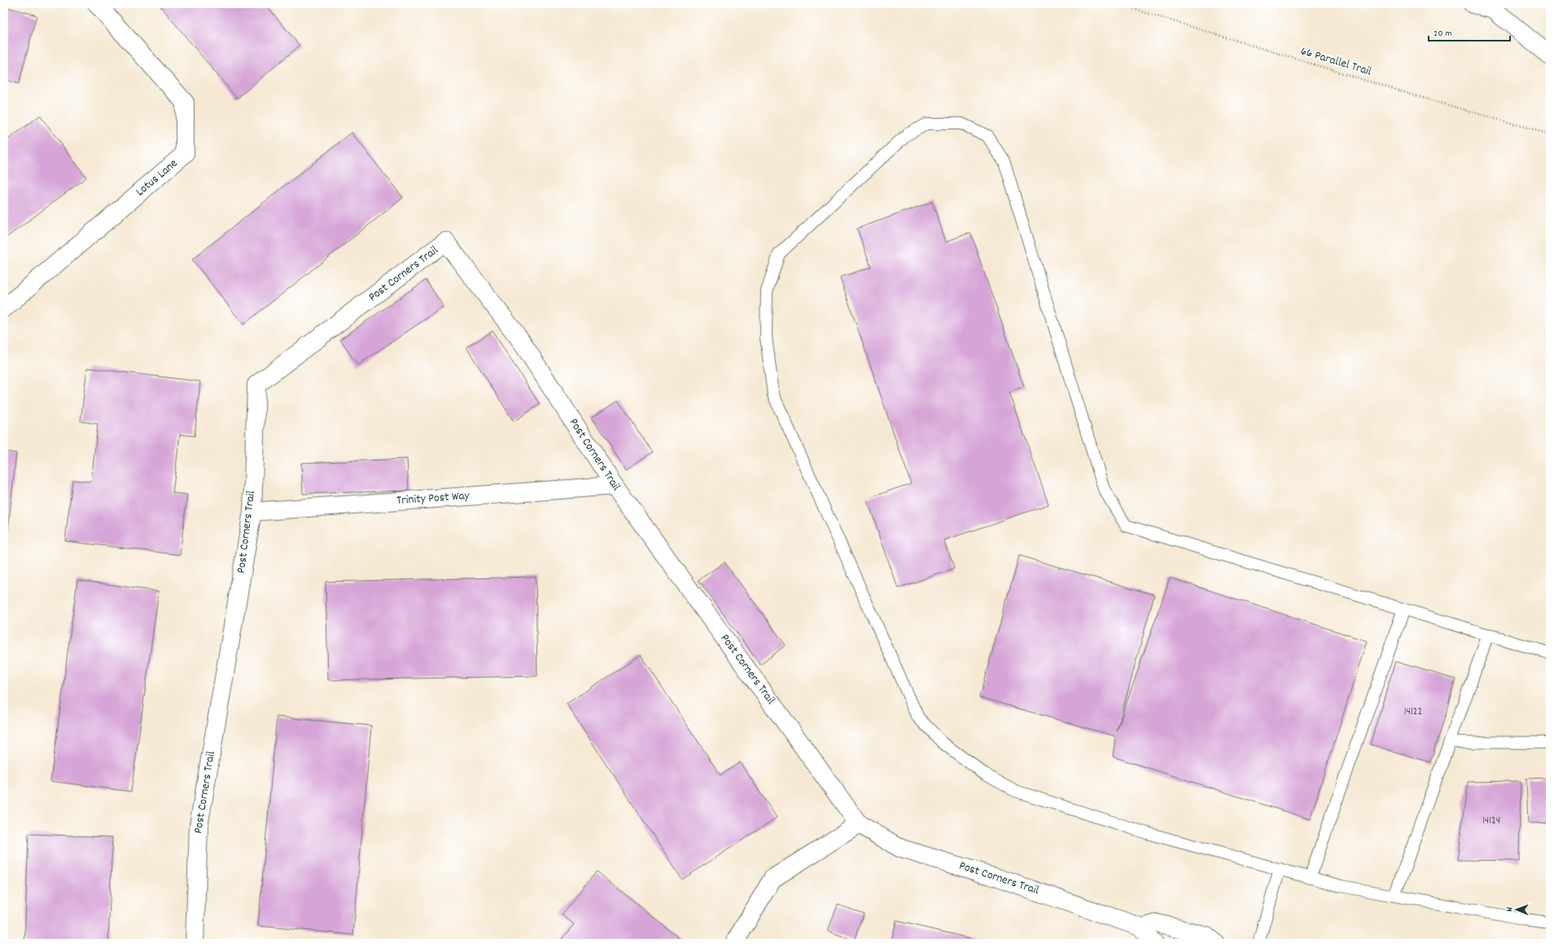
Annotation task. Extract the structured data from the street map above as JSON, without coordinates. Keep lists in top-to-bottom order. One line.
{"streets":{"main road":["Lotus Lane","Post Corners Trail","Trinity Post Way"],"path":["66 Parallel Trail"]},"crossings":[["Post Corners Trail","Trinity Post Way"]],"house_numbers":["14122","14124"],"scale_bar":"20 m","north":"left"}
